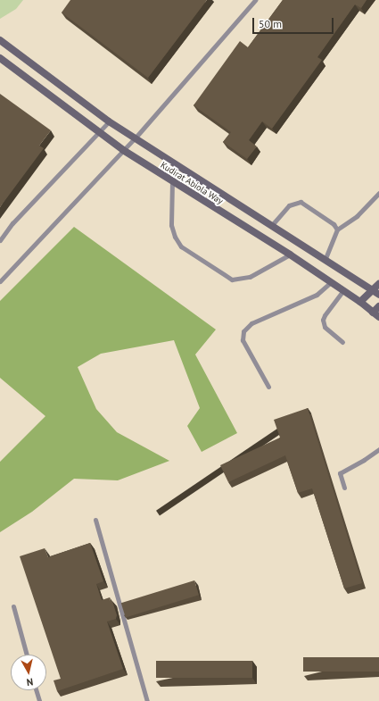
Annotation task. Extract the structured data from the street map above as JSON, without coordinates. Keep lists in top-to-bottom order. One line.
{"streets":{"main road":["Kudirat Abiola Way"]},"scale_bar":"50 m","north":"bottom"}
